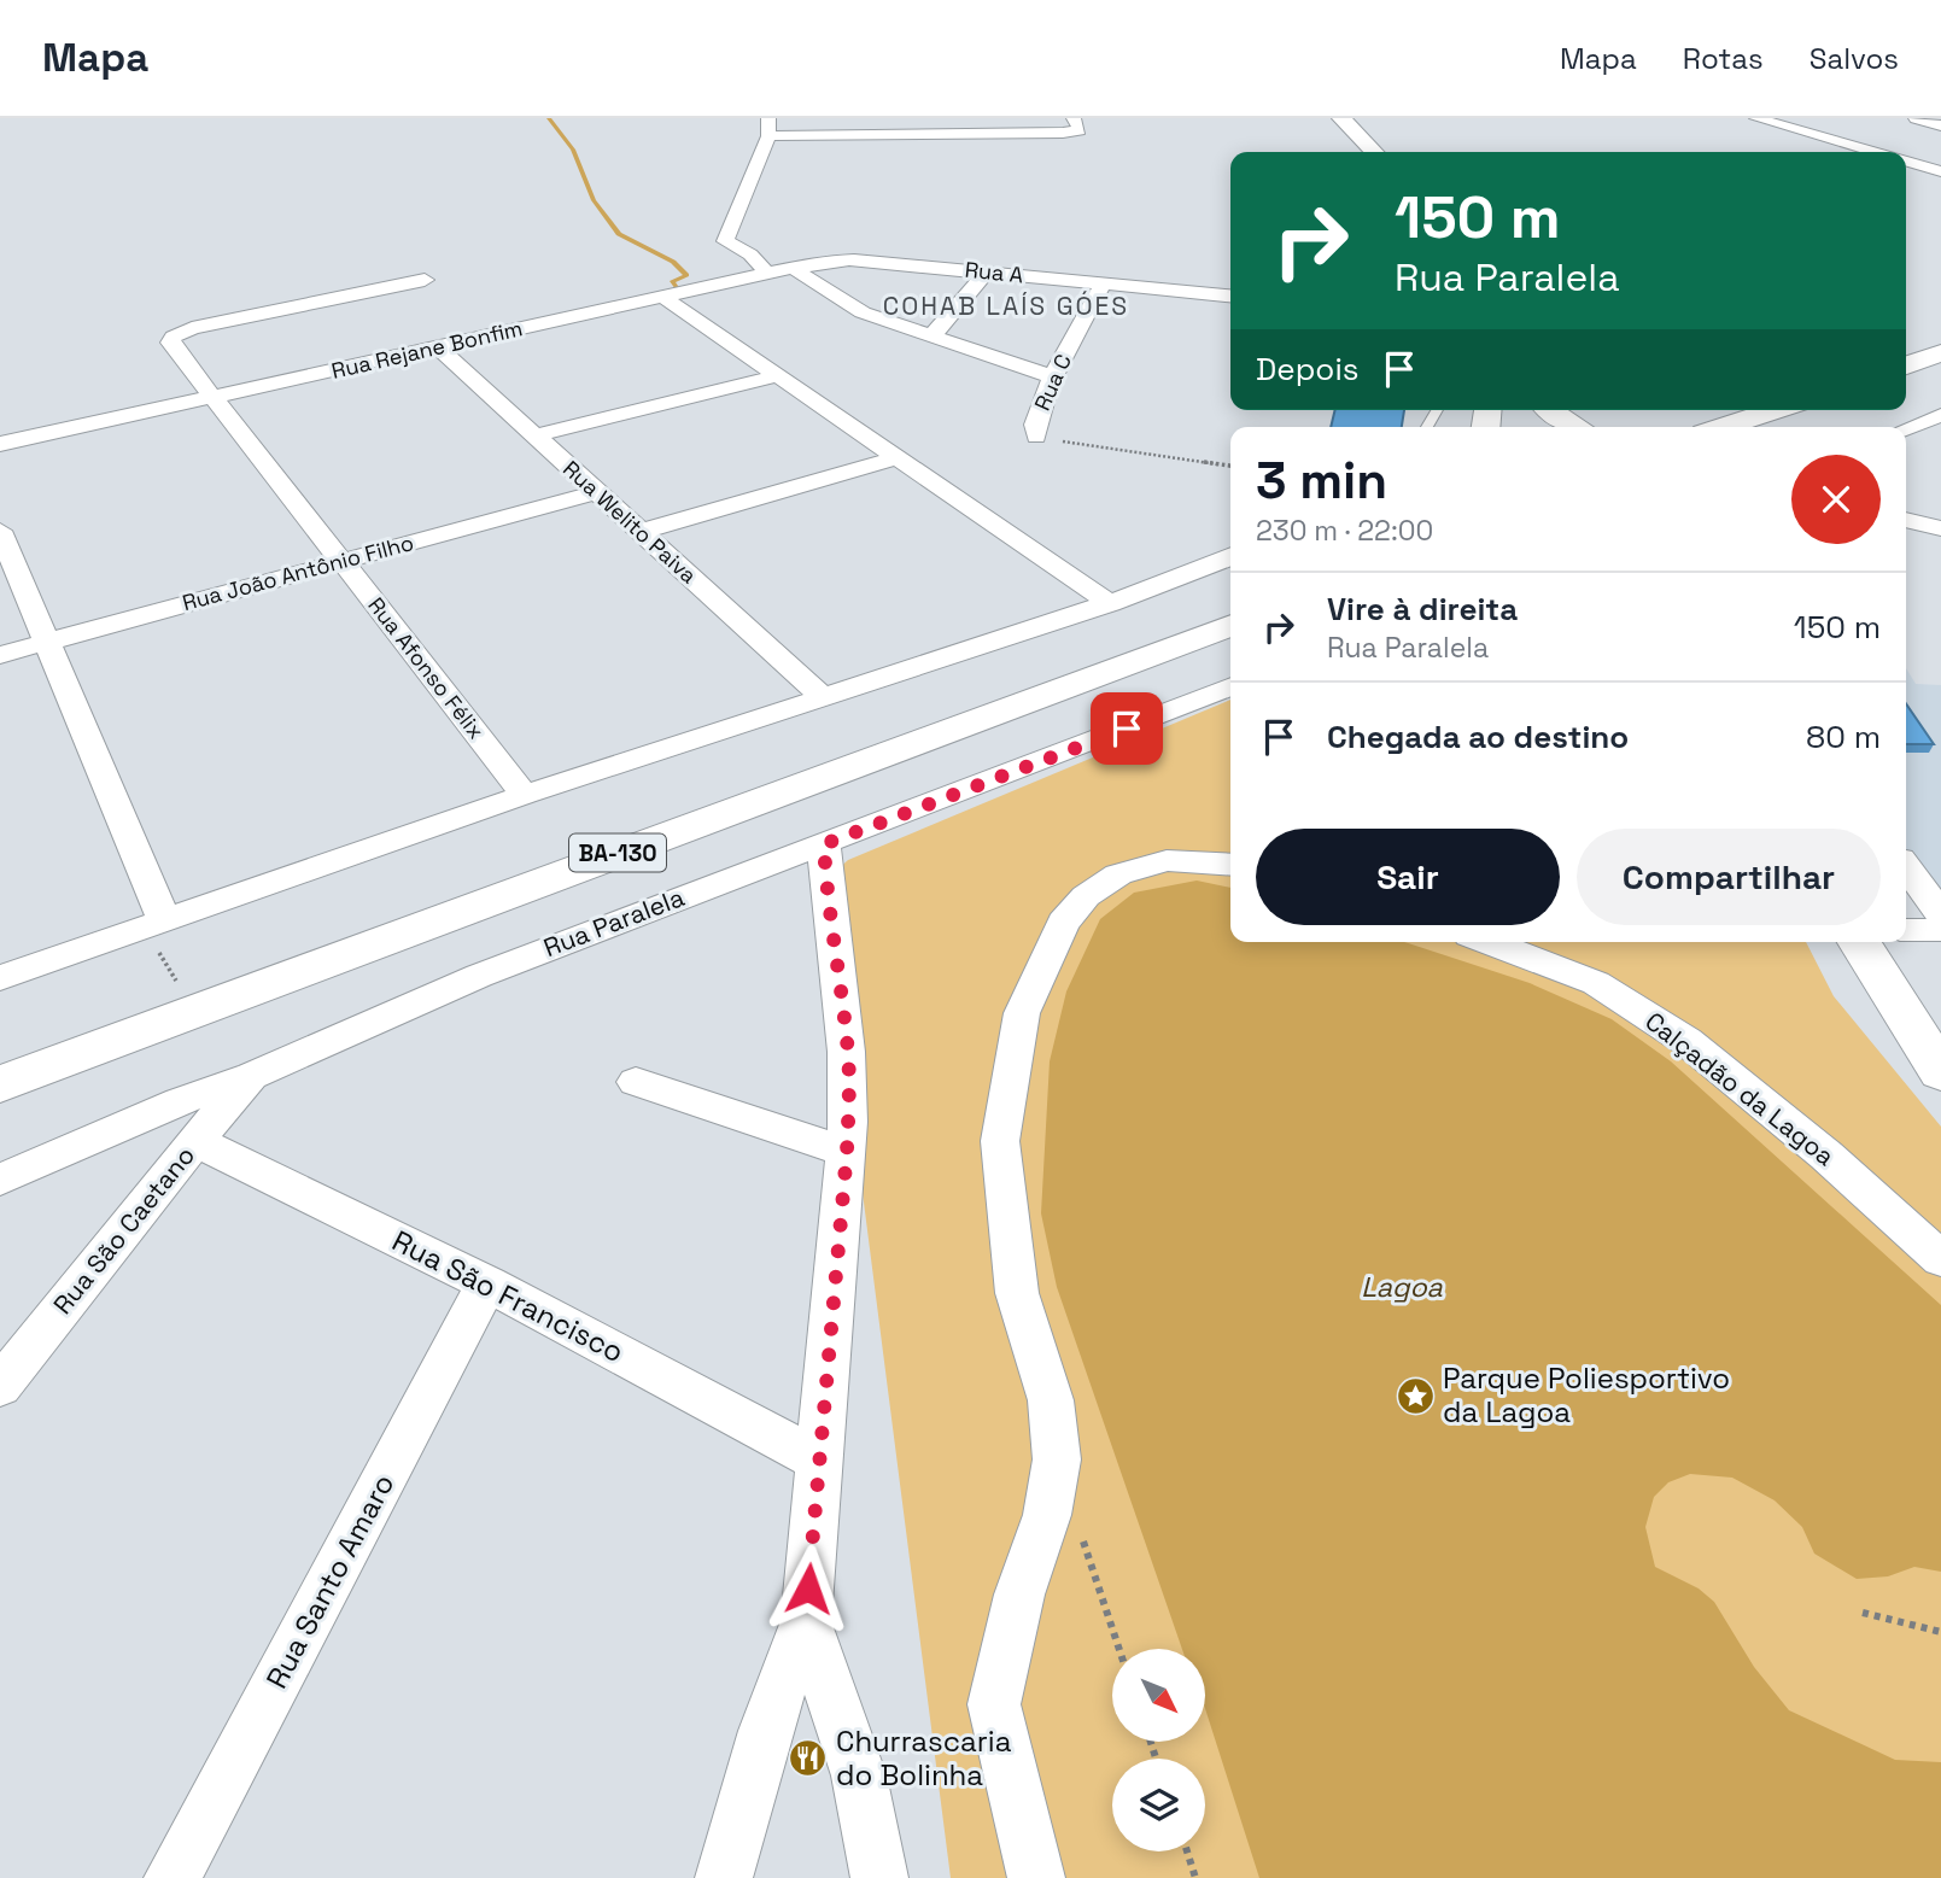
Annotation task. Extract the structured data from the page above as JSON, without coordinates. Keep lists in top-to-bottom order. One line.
{"streets":{"main road":["BA-130"],"street":["Rua A","Rua Rejane Bonfim","Rua C","Rua Welito Paiva","Rua João Antônio Filho","Rua Afonso Félix","Rua Paralela","Calçadão da Lagoa","Rua São Caetano","Rua São Francisco","Rua Santo Amaro"]},"crossings":[["Rua A","Rua Rejane Bonfim"],["Rua A","Rua C"],["Rua Rejane Bonfim","Rua Welito Paiva"],["Rua Rejane Bonfim","Rua Afonso Félix"],["Rua Welito Paiva","Rua João Antônio Filho"],["Rua João Antônio Filho","Rua Afonso Félix"],["Rua Paralela","Rua São Caetano"],["Rua São Caetano","Rua São Francisco"],["Rua São Francisco","Rua Santo Amaro"]],"districts":["COHAB LAÍS GÓES"],"water":["Lagoa"],"places":{"place":["Parque Poliesportivo da Lagoa"],"restaurant":["Churrascaria do Bolinha"]},"north":"bottom right","page":{"header":"Mapa","nav":["Mapa","Rotas","Salvos"],"turn":["150 m","Rua Paralela"],"then":"Depois","heading":["3 min","230 m · 22:00"],"list":[{"name":"Vire à direita","note":"Rua Paralela","value":"150 m"},{"name":"Chegada ao destino","value":"80 m"}],"buttons":["Sair","Compartilhar"]}}
